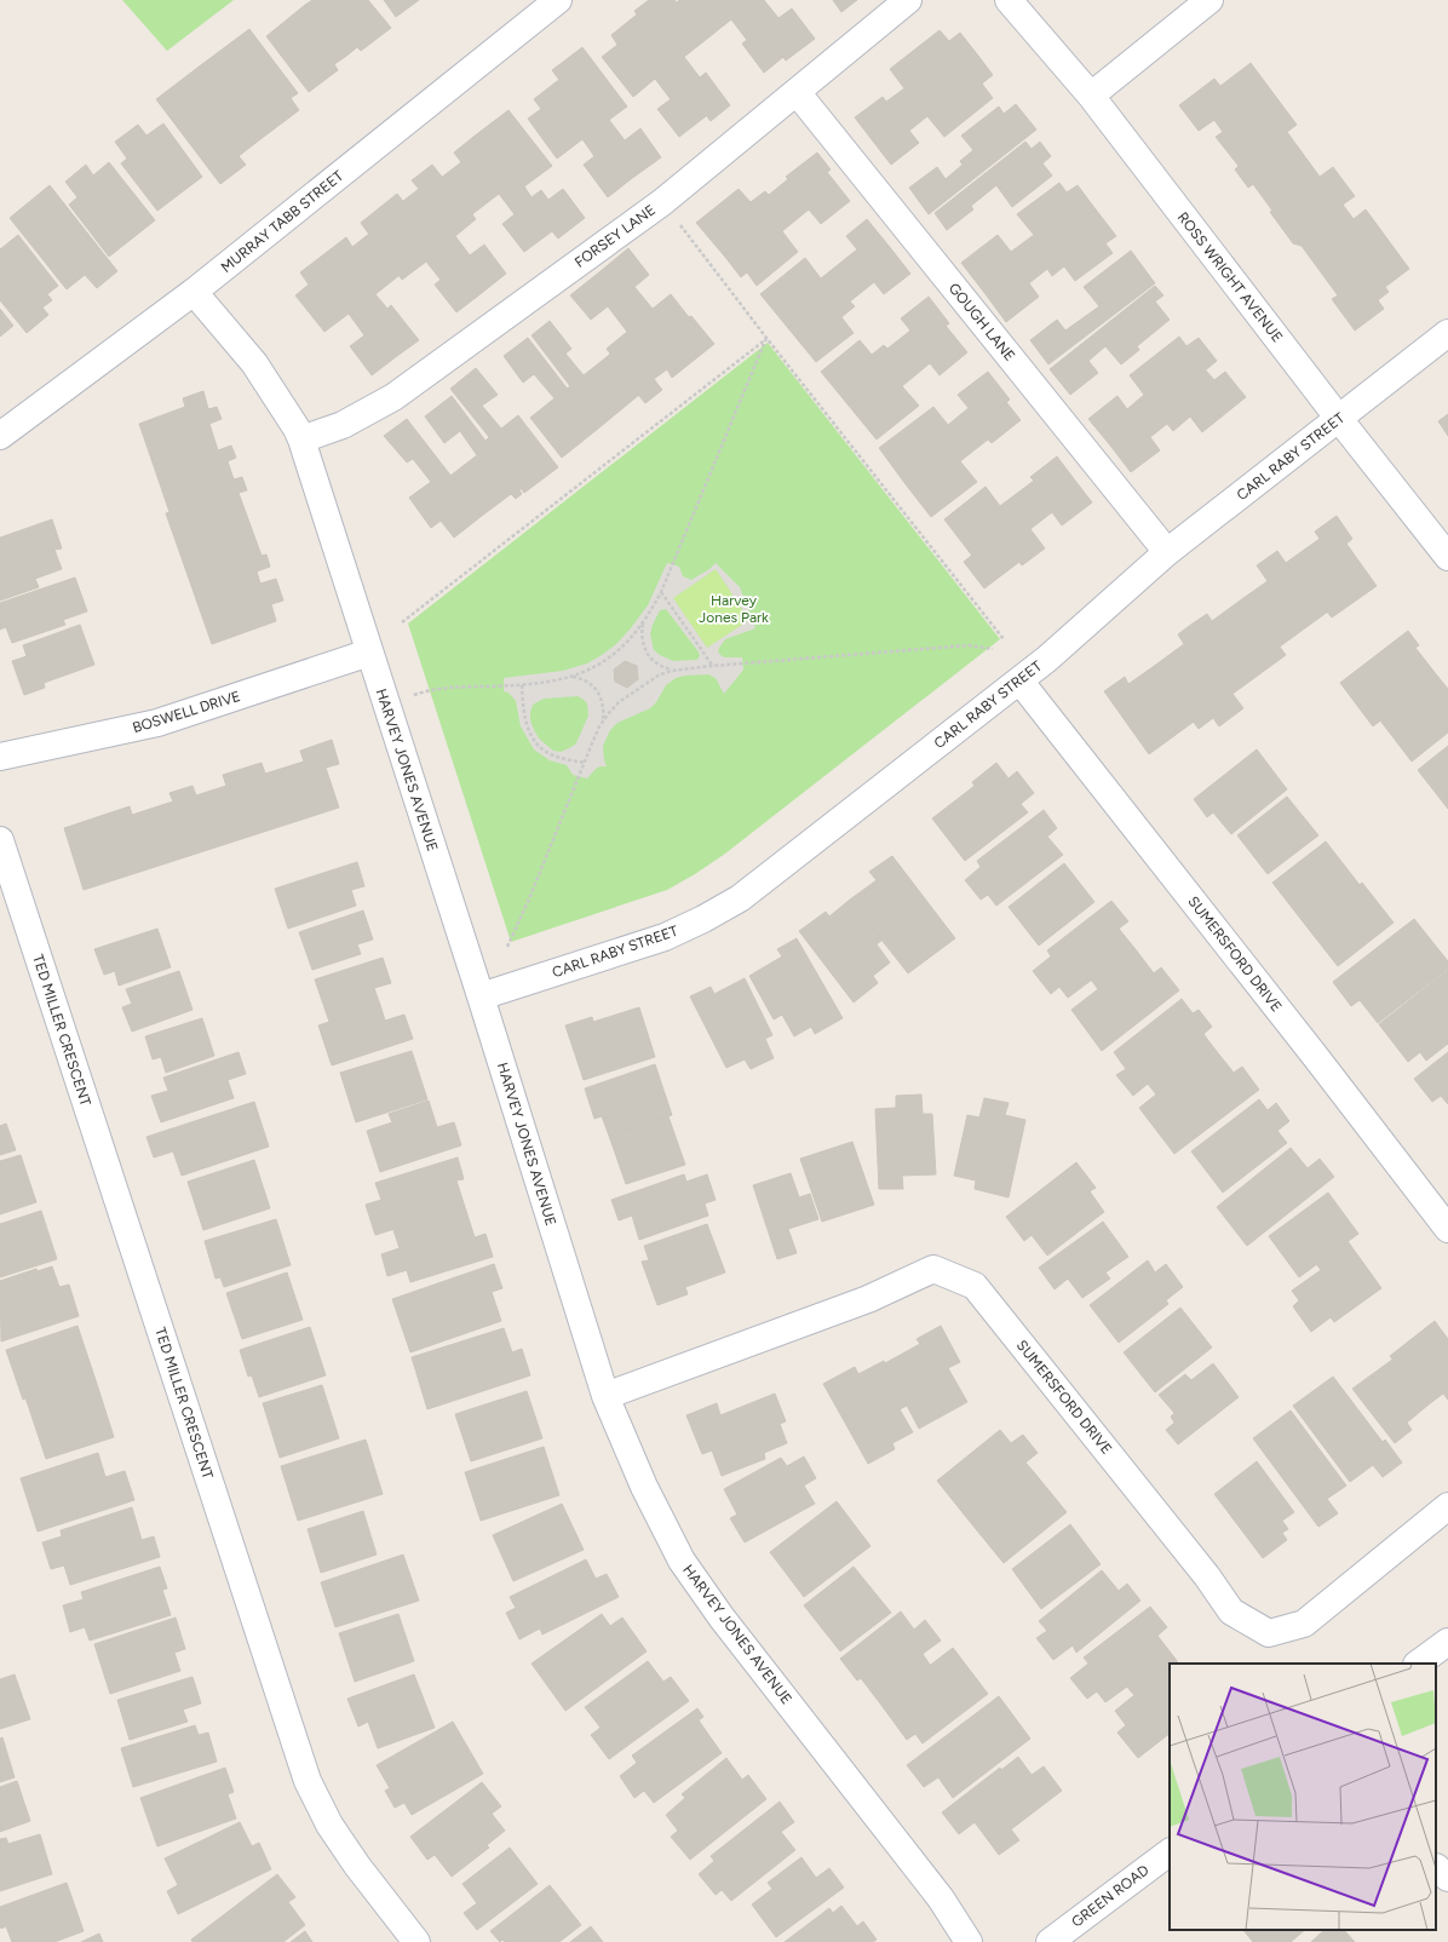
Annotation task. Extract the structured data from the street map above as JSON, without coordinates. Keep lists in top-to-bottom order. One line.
{"streets":{"street":["MURRAY TABB STREET","FORSEY LANE","ROSS WRIGHT AVENUE","GOUGH LANE","CARL RABY STREET","BOSWELL DRIVE","HARVEY JONES AVENUE","SUMERSFORD DRIVE","TED MILLER CRESCENT","GREEN ROAD"]},"crossings":[["MURRAY TABB STREET","HARVEY JONES AVENUE"],["FORSEY LANE","GOUGH LANE"],["FORSEY LANE","HARVEY JONES AVENUE"],["ROSS WRIGHT AVENUE","CARL RABY STREET"],["GOUGH LANE","CARL RABY STREET"],["CARL RABY STREET","HARVEY JONES AVENUE"],["CARL RABY STREET","SUMERSFORD DRIVE"],["BOSWELL DRIVE","HARVEY JONES AVENUE"],["HARVEY JONES AVENUE","SUMERSFORD DRIVE"]],"parks":["Harvey Jones Park"]}
